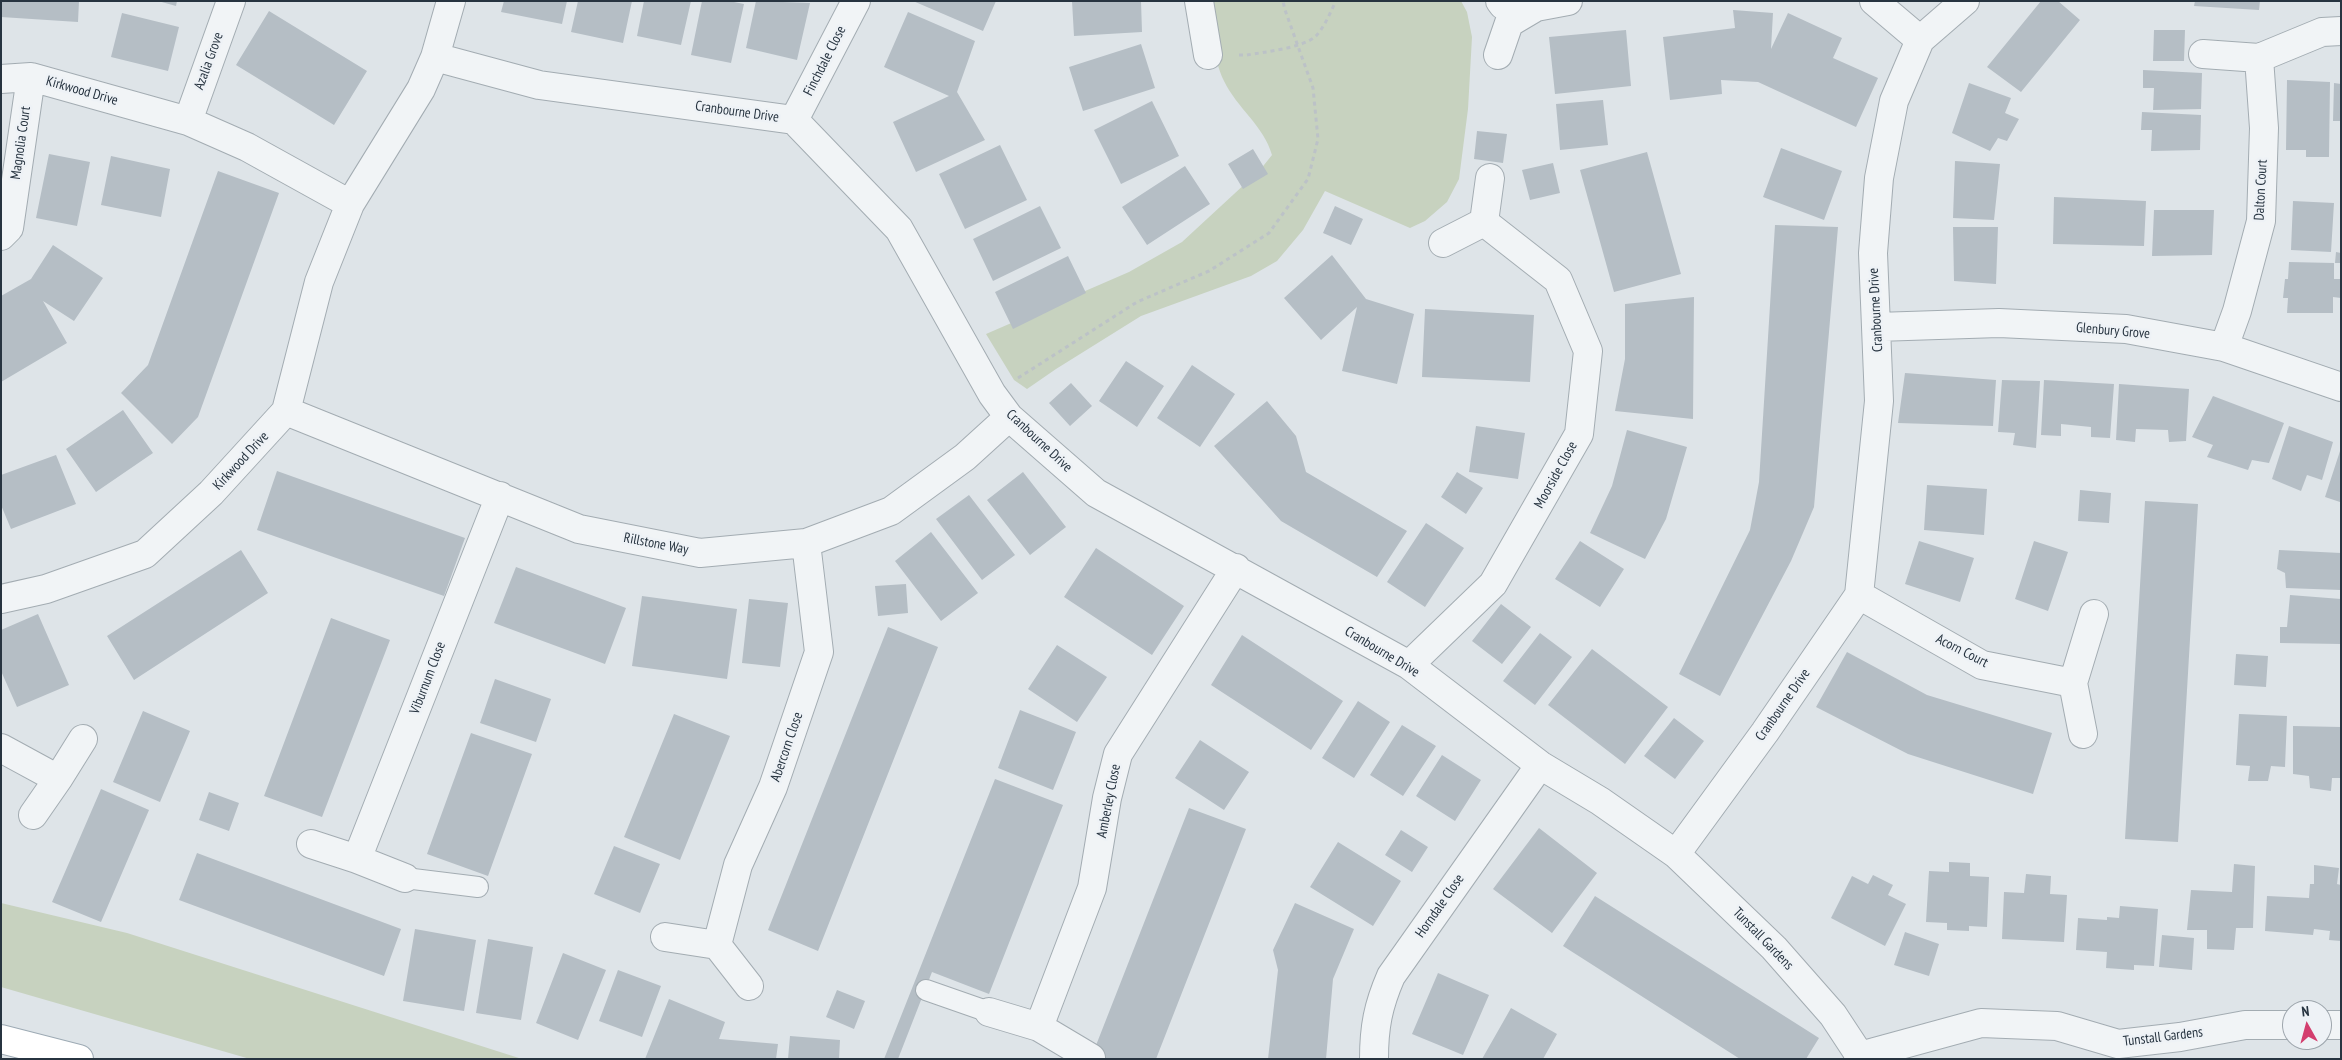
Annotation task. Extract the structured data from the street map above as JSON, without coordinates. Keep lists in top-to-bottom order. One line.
{"streets":{"street":["Azalia Grove","Finchdale Close","Kirkwood Drive","Cranbourne Drive","Magnolia Court","Dalton Court","Glenbury Grove","Moorside Close","Rillstone Way","Acorn Court","Viburnum Close","Abercorn Close","Amberley Close","Horndale Close","Tunstall Gardens"]},"crossings":[["Azalia Grove","Kirkwood Drive"],["Finchdale Close","Cranbourne Drive"],["Kirkwood Drive","Cranbourne Drive"],["Kirkwood Drive","Magnolia Court"],["Kirkwood Drive","Rillstone Way"],["Cranbourne Drive","Glenbury Grove"],["Cranbourne Drive","Moorside Close"],["Cranbourne Drive","Rillstone Way"],["Cranbourne Drive","Acorn Court"],["Cranbourne Drive","Amberley Close"],["Cranbourne Drive","Horndale Close"],["Cranbourne Drive","Tunstall Gardens"],["Dalton Court","Glenbury Grove"],["Rillstone Way","Viburnum Close"],["Rillstone Way","Abercorn Close"]],"north":"top"}
